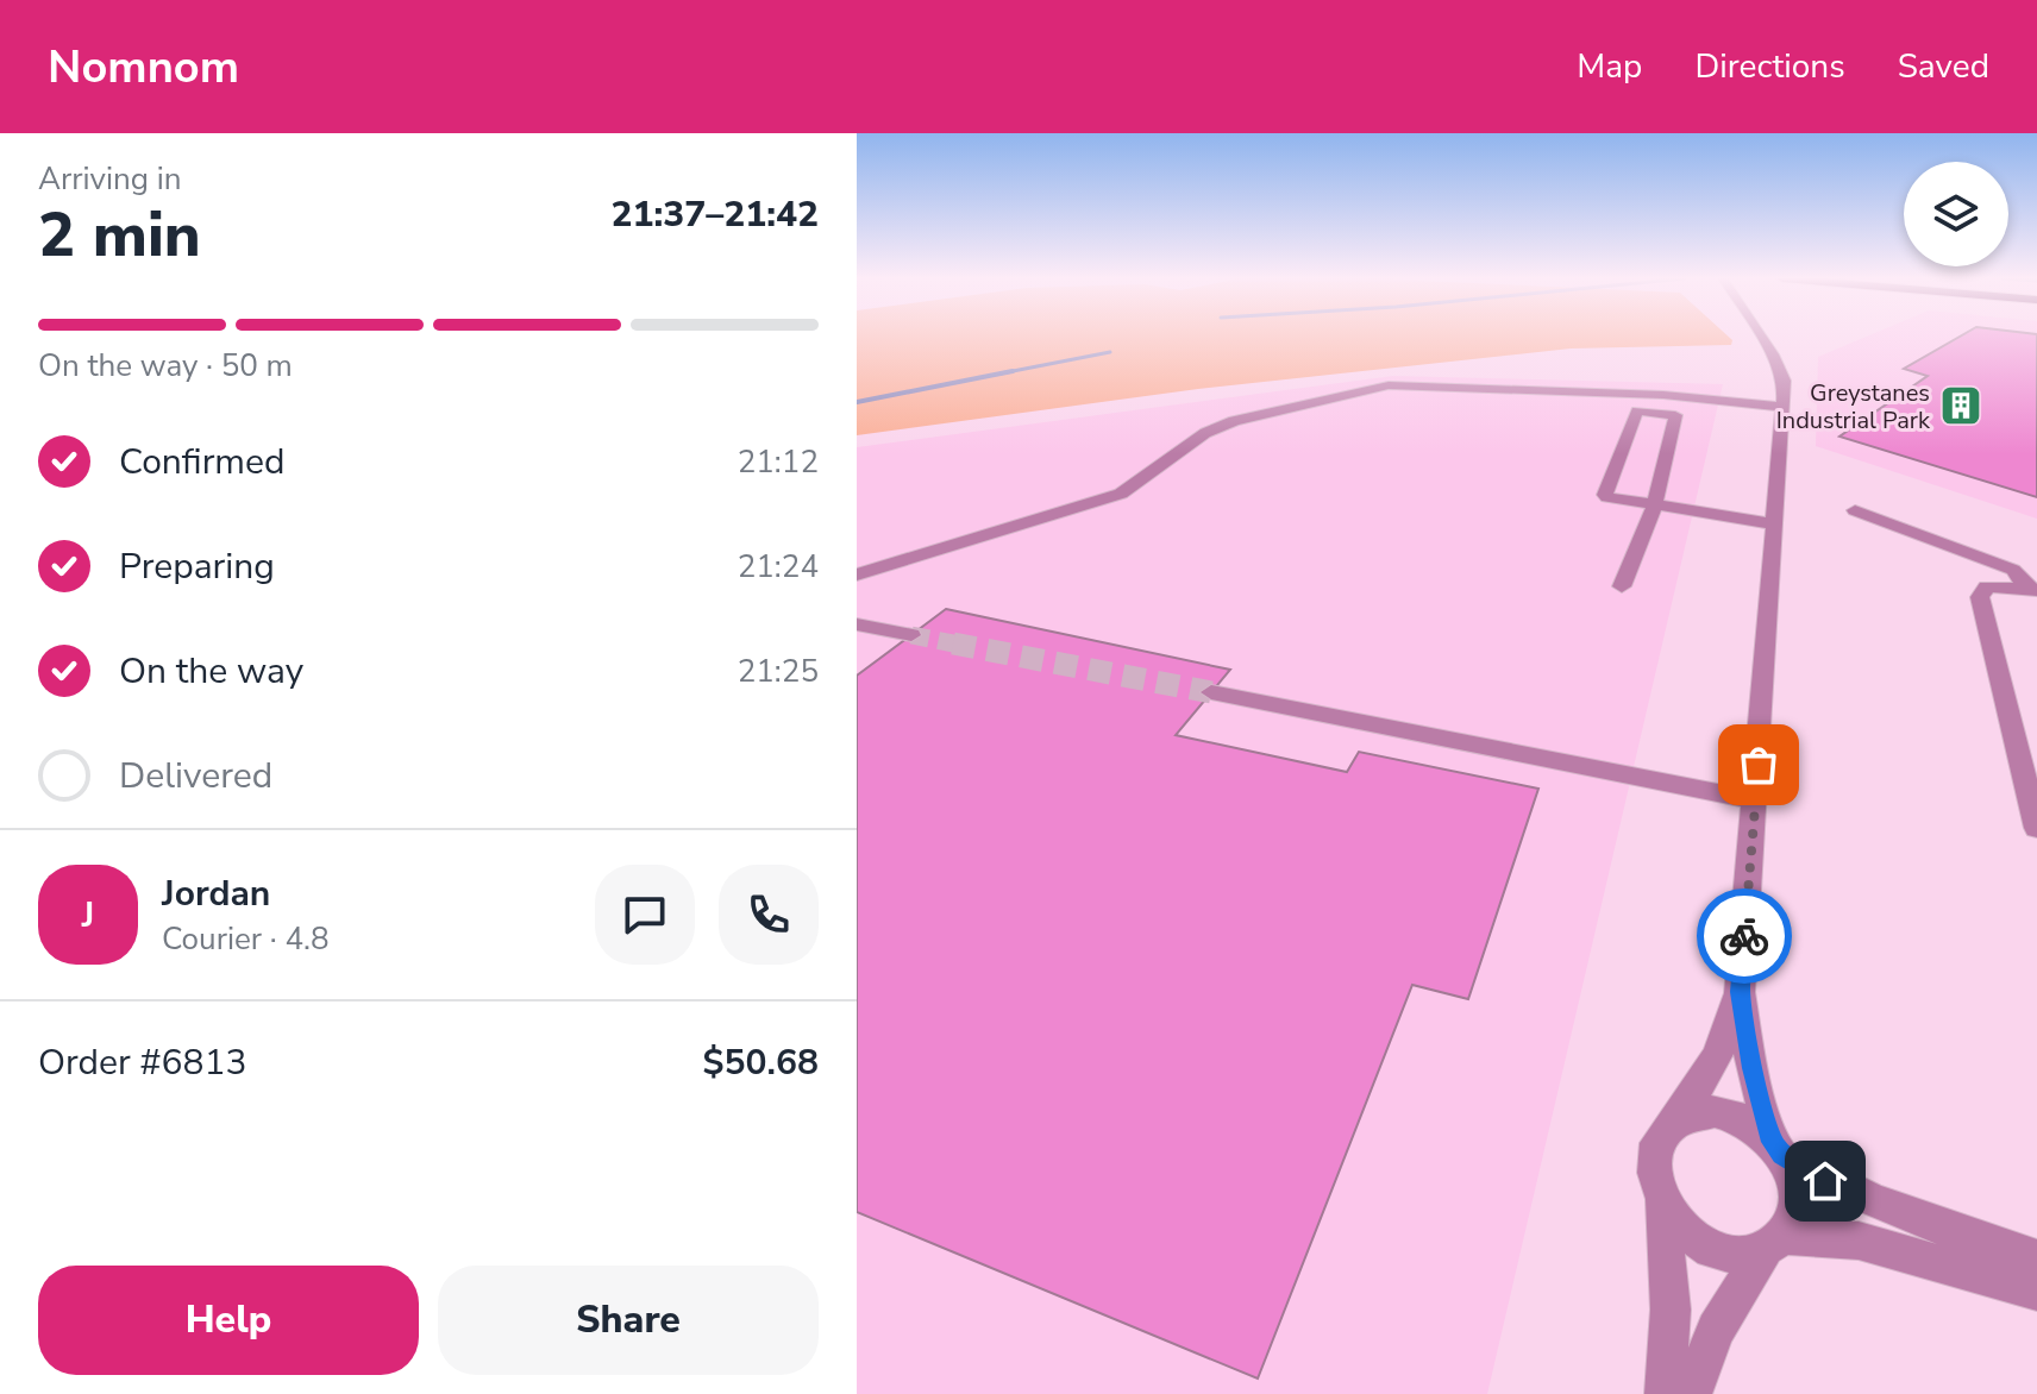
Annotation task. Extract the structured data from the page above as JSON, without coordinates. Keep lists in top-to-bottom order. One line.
{"places":{"building":["Greystanes Industrial Park"]},"page":{"header":"Nomnom","nav":["Map","Directions","Saved"],"heading":["2 min","Arriving in","21:37–21:42"],"panel":["Jordan","Courier · 4.8","Order #6813","$50.68"],"bar":"On the way · 50 m","list":[["Confirmed","21:12"],["Preparing","21:24"],["On the way","21:25"],"Delivered"],"round":"J","buttons":["Help","Share"]}}
